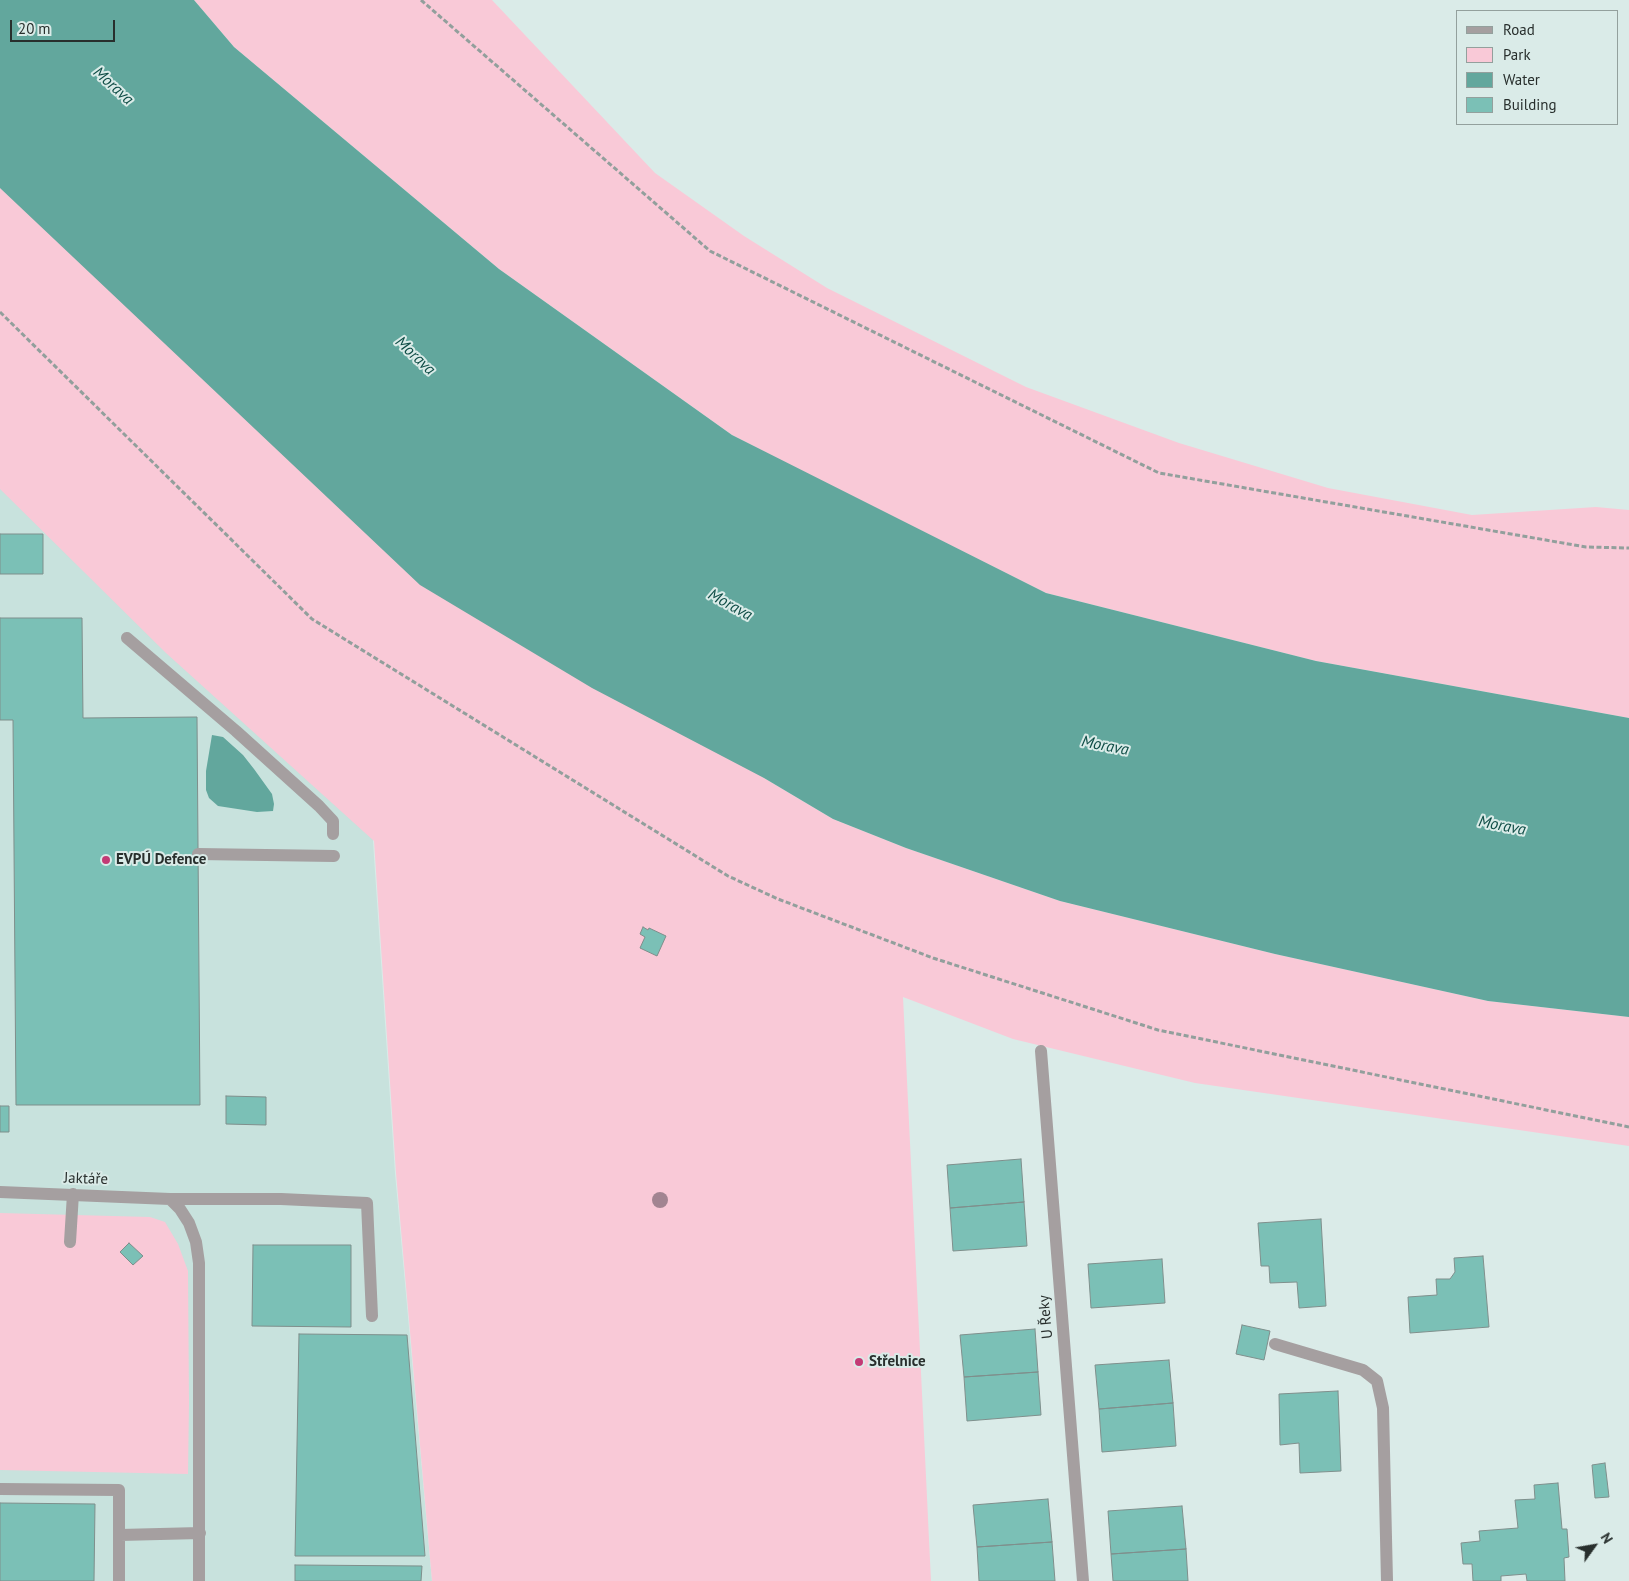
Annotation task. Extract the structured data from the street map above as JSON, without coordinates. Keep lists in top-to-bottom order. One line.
{"streets":{"street":["Jaktáře","U Řeky"]},"water":["Morava"],"places":["EVPÚ Defence","Střelnice"],"legend":["Road","Park","Water","Building"],"scale_bar":"20 m","north":"top right"}
